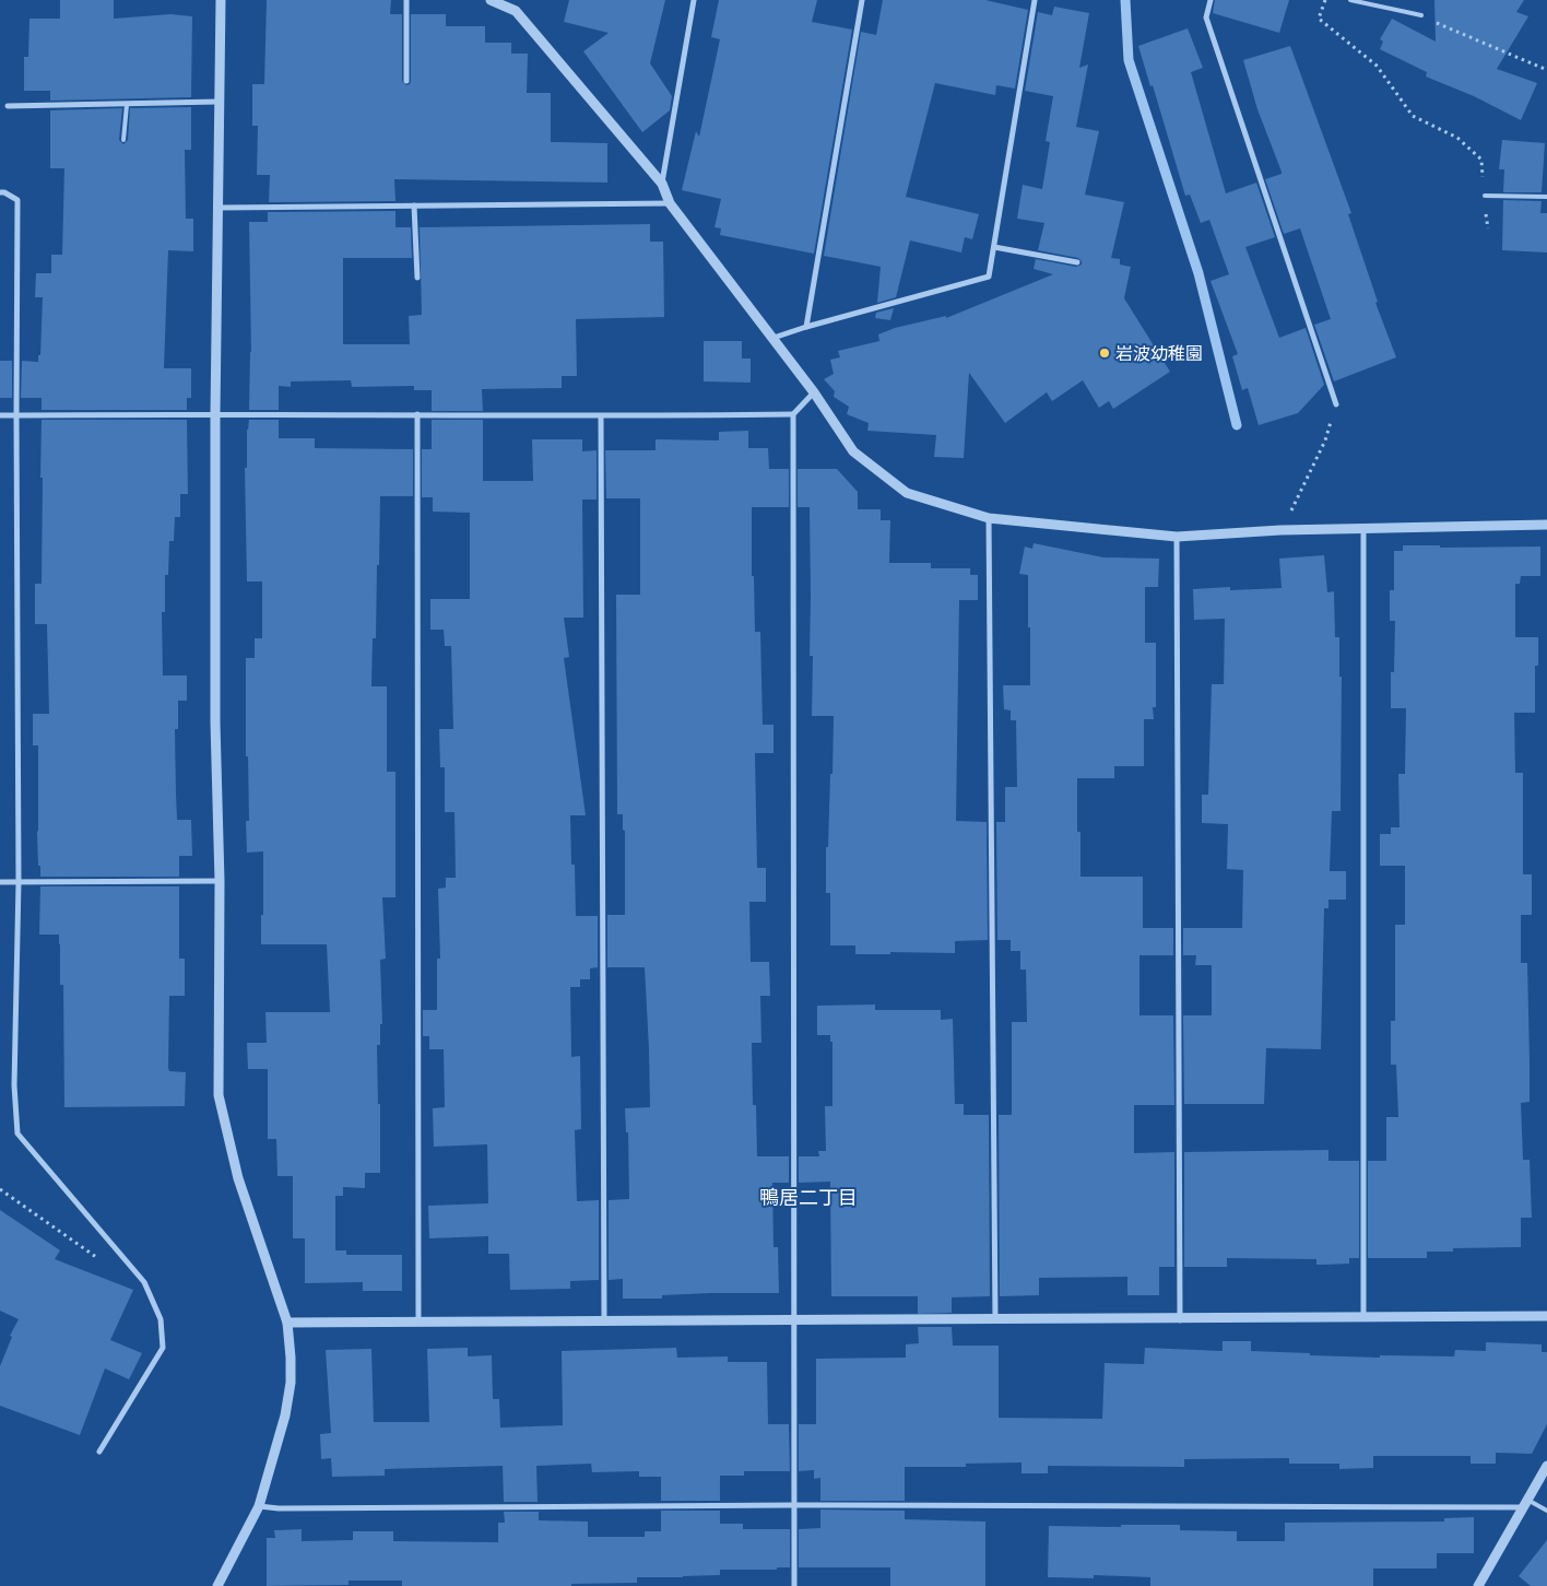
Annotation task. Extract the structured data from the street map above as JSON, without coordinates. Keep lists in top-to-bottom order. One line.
{"districts":["鴨居二丁目"],"places":["岩波幼稚園"]}
